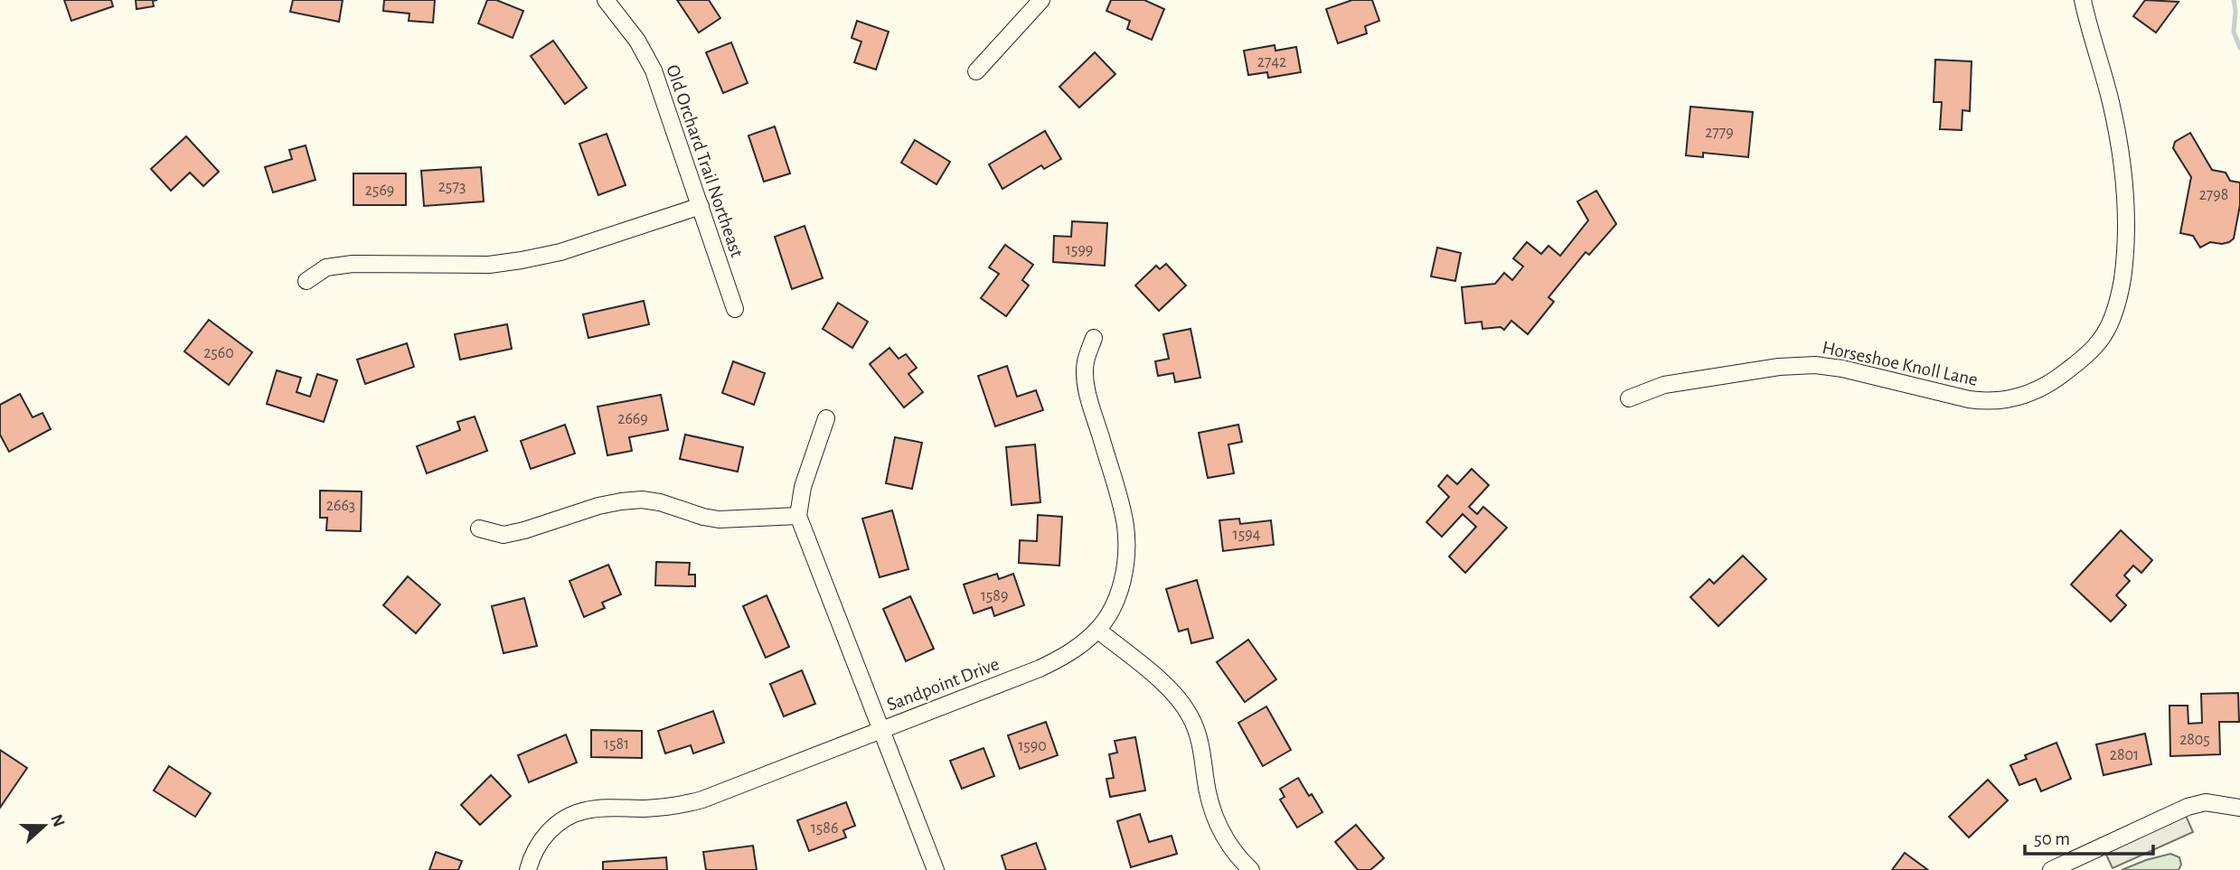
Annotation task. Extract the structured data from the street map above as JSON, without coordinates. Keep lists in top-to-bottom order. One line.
{"streets":{"street":["Old Orchard Trail Northeast","Horseshoe Knoll Lane","Sandpoint Drive"]},"house_numbers":["2742","2779","2573","2569","2798","1599","2560","2669","2663","1594","1589","2805","1581","1590","2801","1586"],"scale_bar":"50 m","north":"right"}
